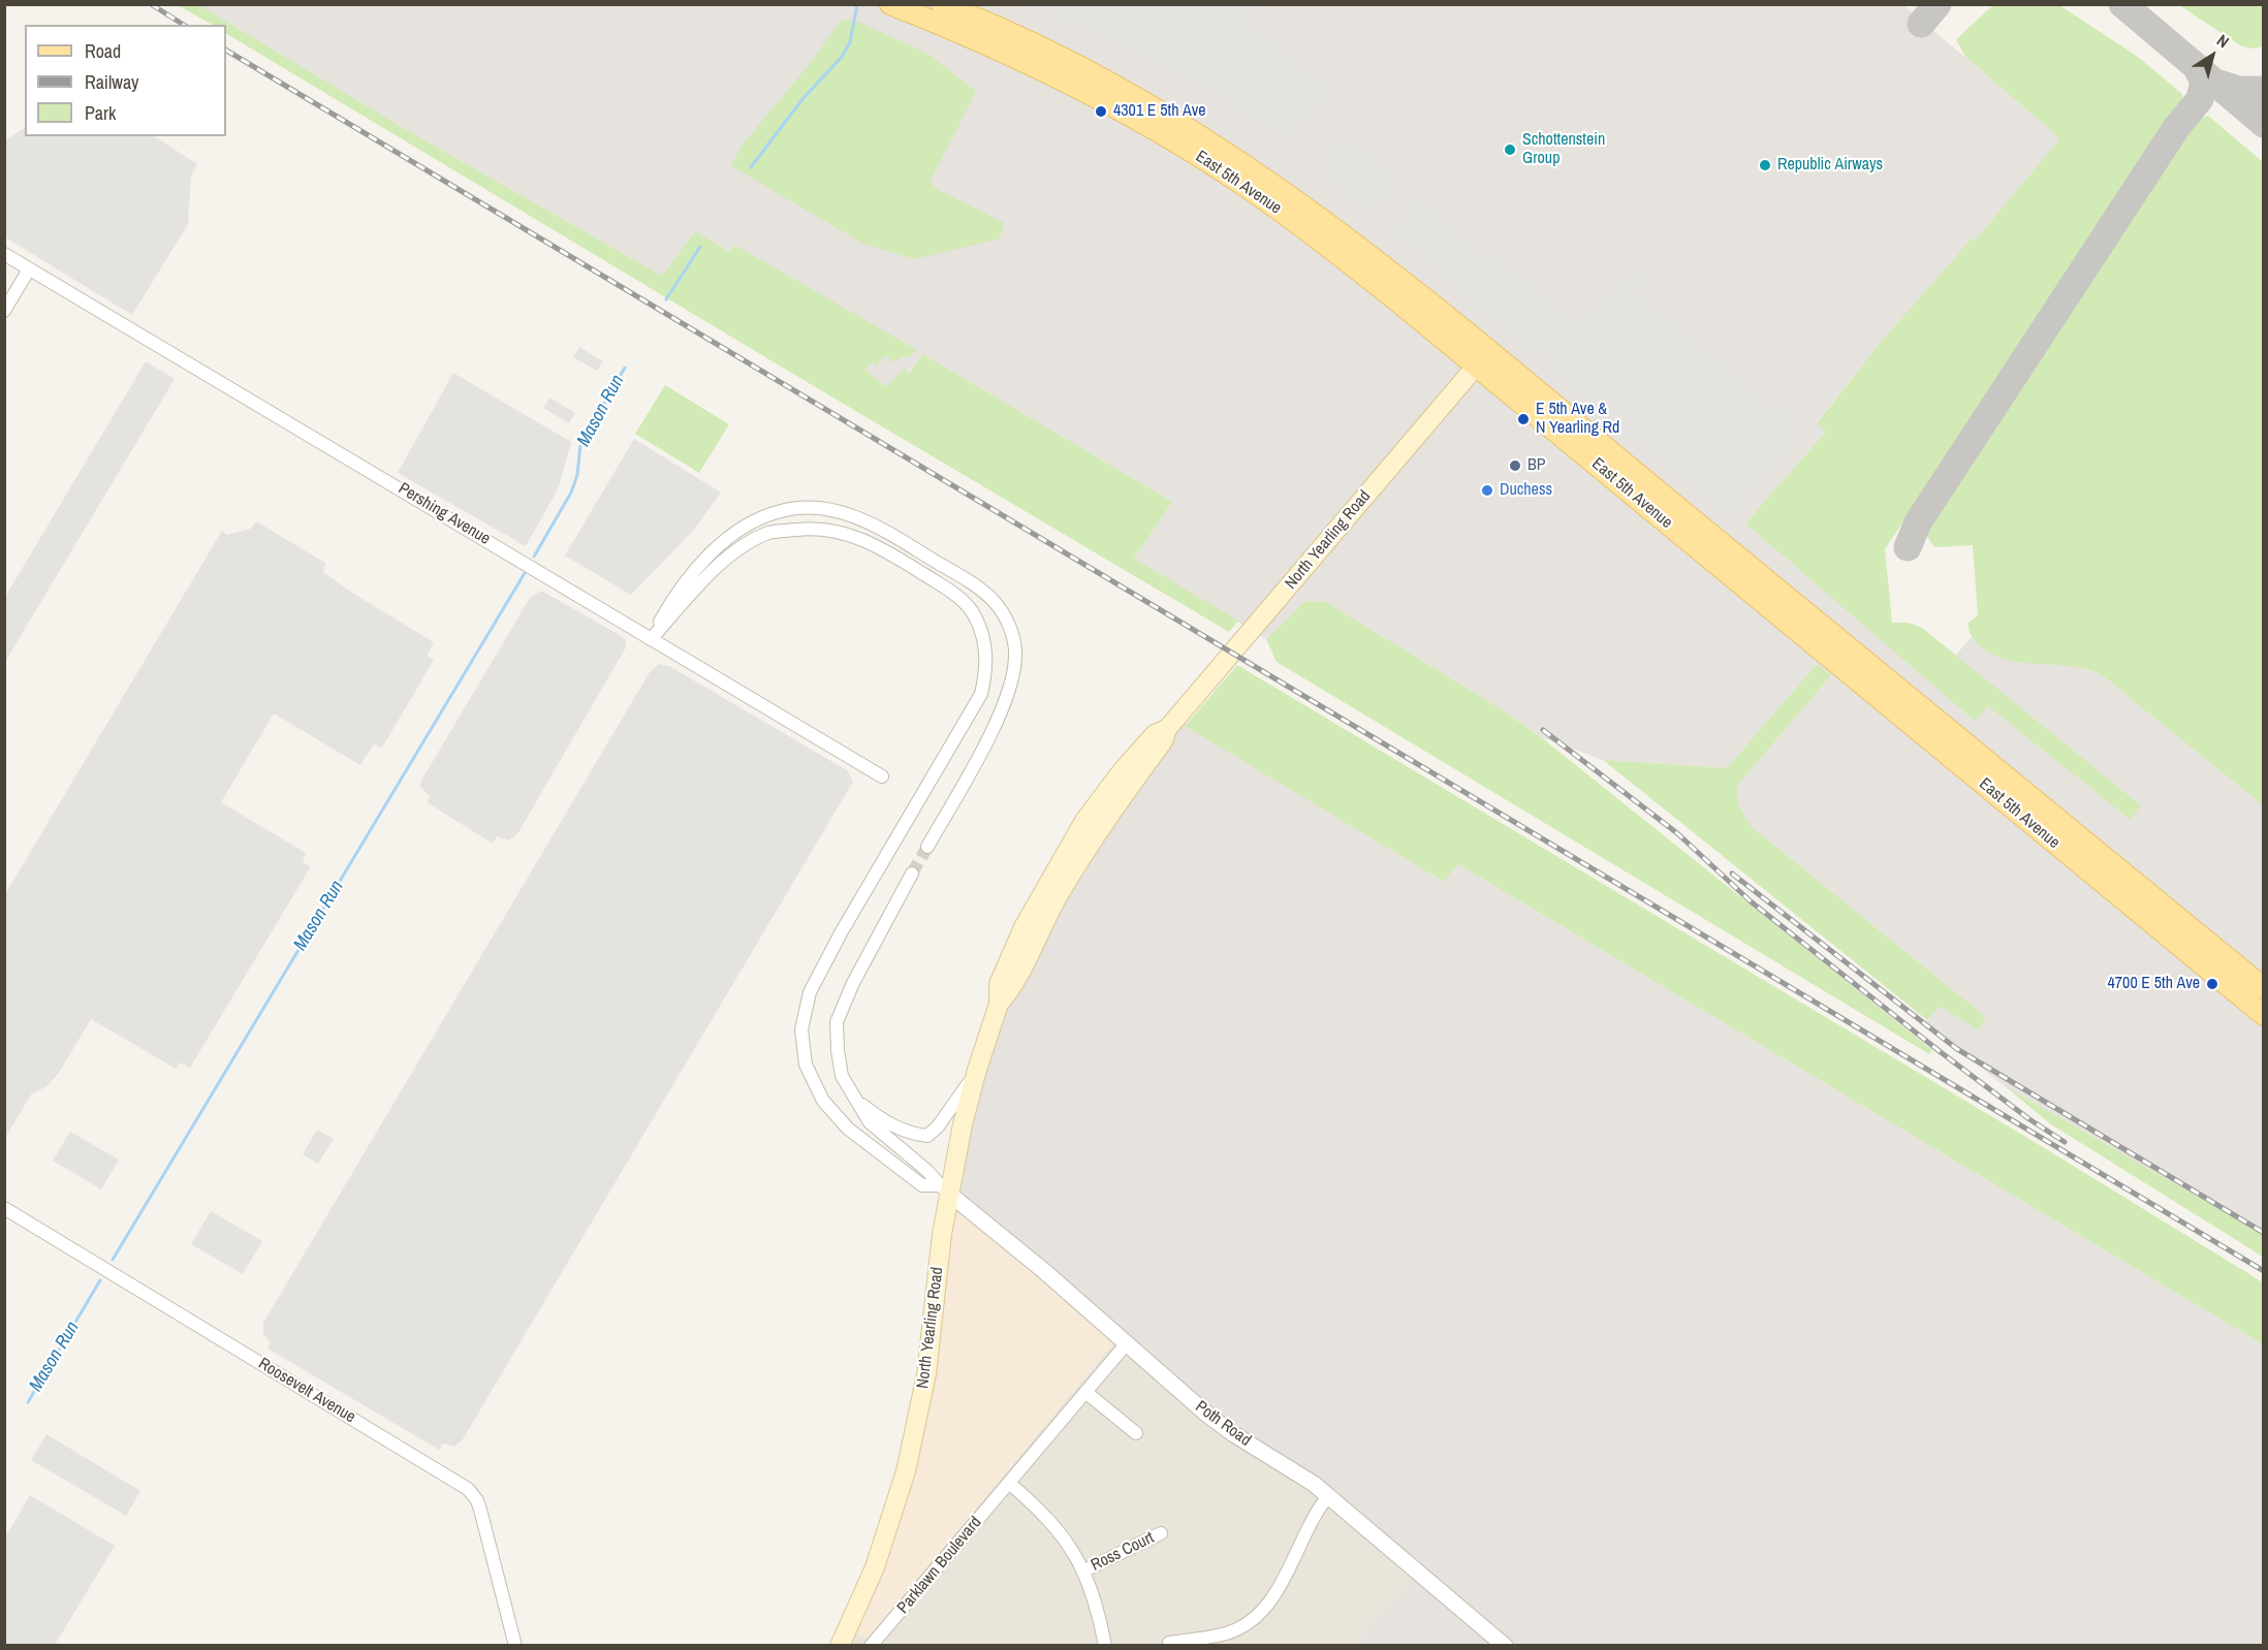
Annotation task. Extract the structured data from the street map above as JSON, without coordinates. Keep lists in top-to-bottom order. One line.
{"streets":{"main road":["East 5th Avenue","North Yearling Road"],"street":["Pershing Avenue","Roosevelt Avenue","Poth Road","Ross Court","Parklawn Boulevard"]},"crossings":[["East 5th Avenue","North Yearling Road"],["North Yearling Road","Poth Road"],["Poth Road","Parklawn Boulevard"]],"water":["Mason Run"],"places":["4301 E 5th Ave","Schottenstein Group","Republic Airways","E 5th Ave & N Yearling Rd","BP","Duchess","4700 E 5th Ave"],"legend":["Road","Railway","Park"],"north":"top right"}
